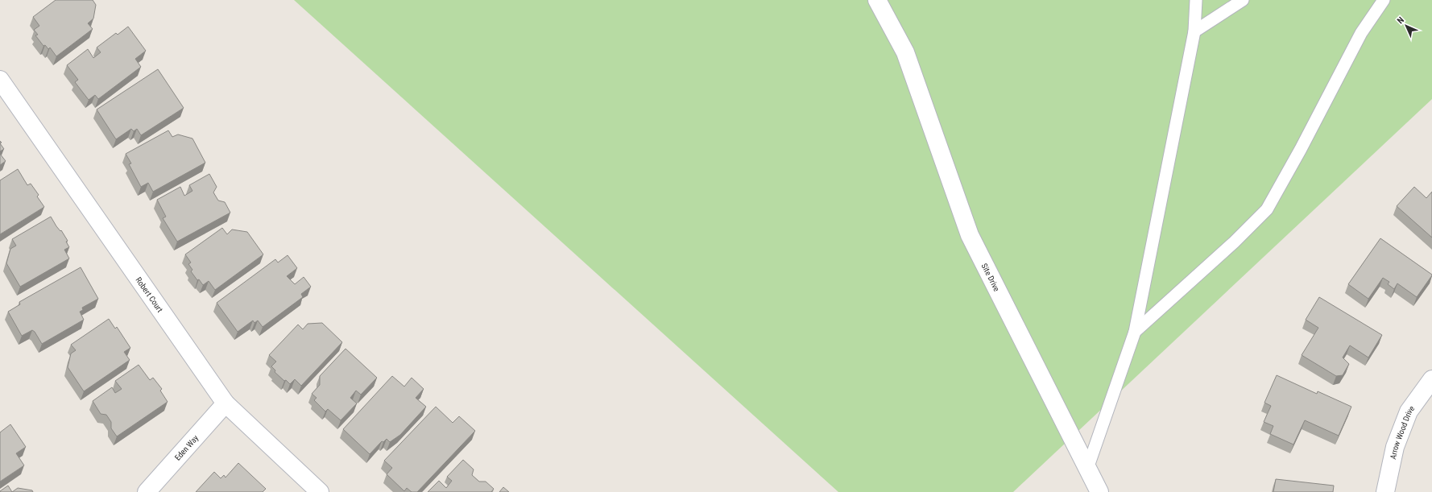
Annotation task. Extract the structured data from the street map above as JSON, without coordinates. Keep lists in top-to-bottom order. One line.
{"streets":{"street":["Site Drive","Robert Court","Arrow Wood Drive","Eden Way"]},"crossings":[["Robert Court","Eden Way"]],"north":"top left"}
